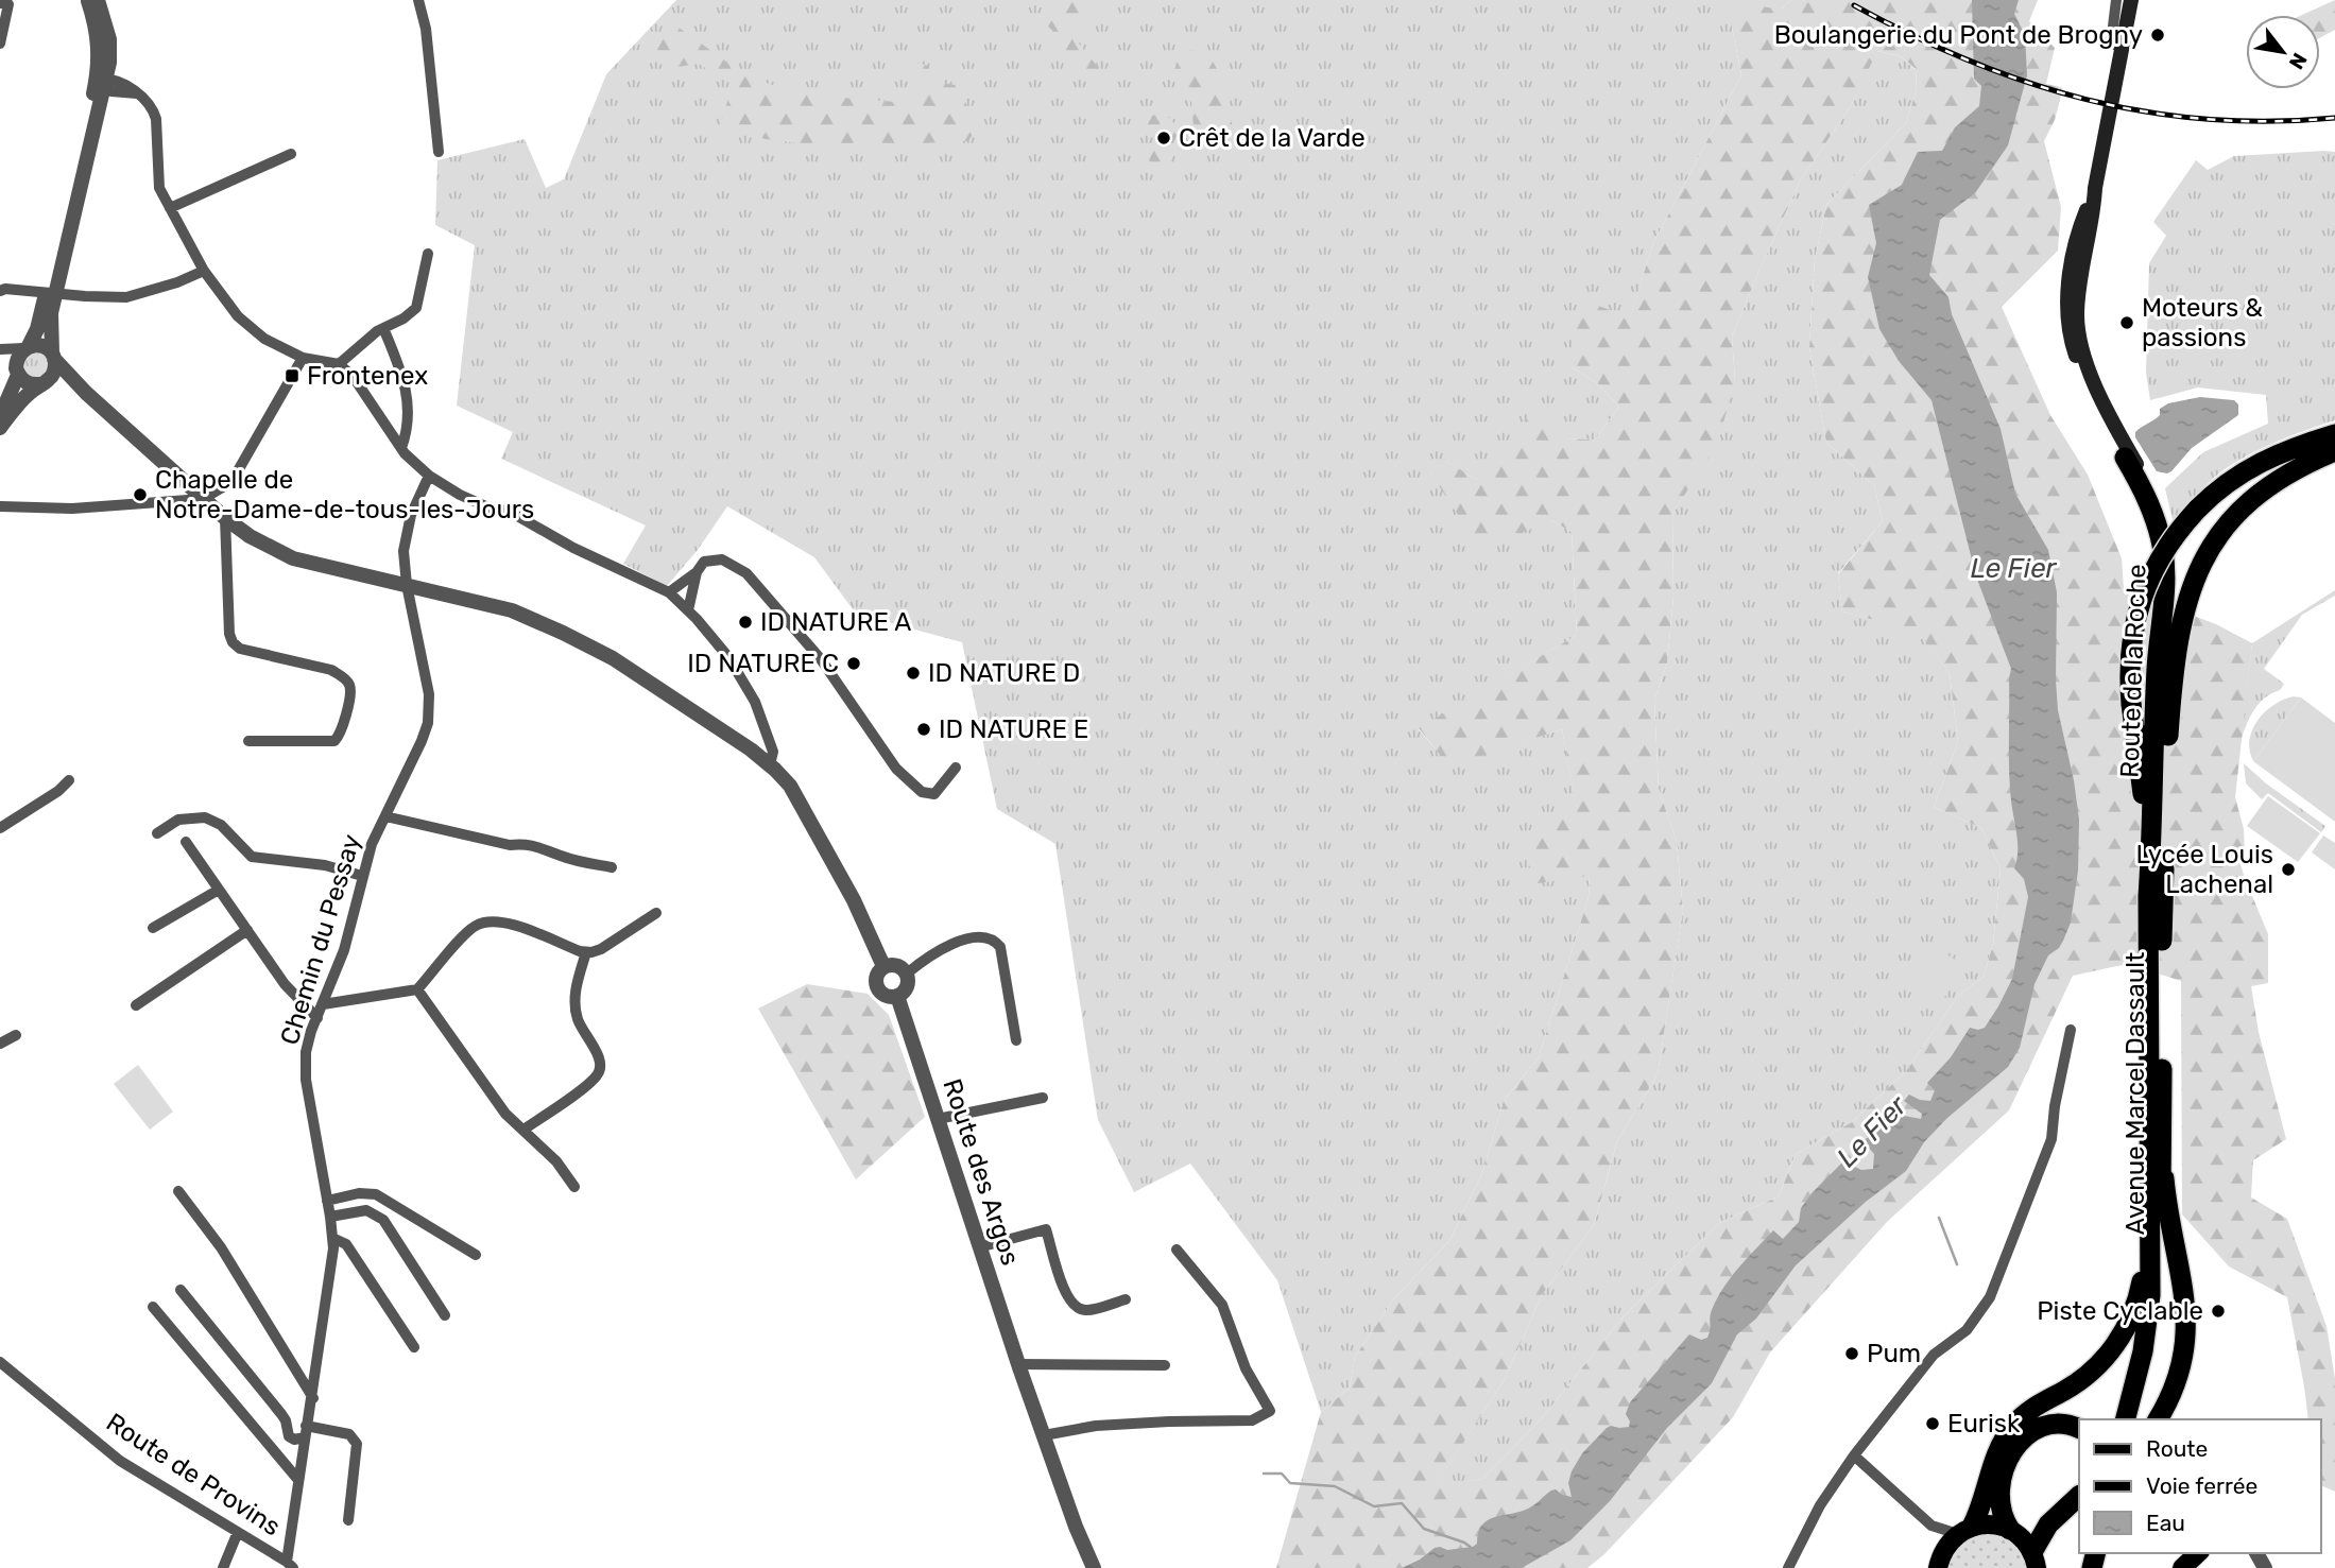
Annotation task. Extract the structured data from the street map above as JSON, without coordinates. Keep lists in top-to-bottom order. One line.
{"streets":{"highway":["Route de la Roche","Avenue Marcel Dassault"],"street":["Chemin du Pessay","Route des Argos","Route de Provins"]},"crossings":[["Route de la Roche","Avenue Marcel Dassault"],["Chemin du Pessay","Route de Provins"]],"water":["Le Fier"],"places":{"other":["Boulangerie du Pont de Brogny","Crêt de la Varde","Moteurs & passions","Chapelle de Notre-Dame-de-tous-les-Jours","ID NATURE A","ID NATURE C","ID NATURE D","ID NATURE E","Lycée Louis Lachenal","Piste Cyclable","Pum","Eurisk"],"transit":["Frontenex"]},"legend":["Route","Voie ferrée","Eau"],"north":"bottom right"}
